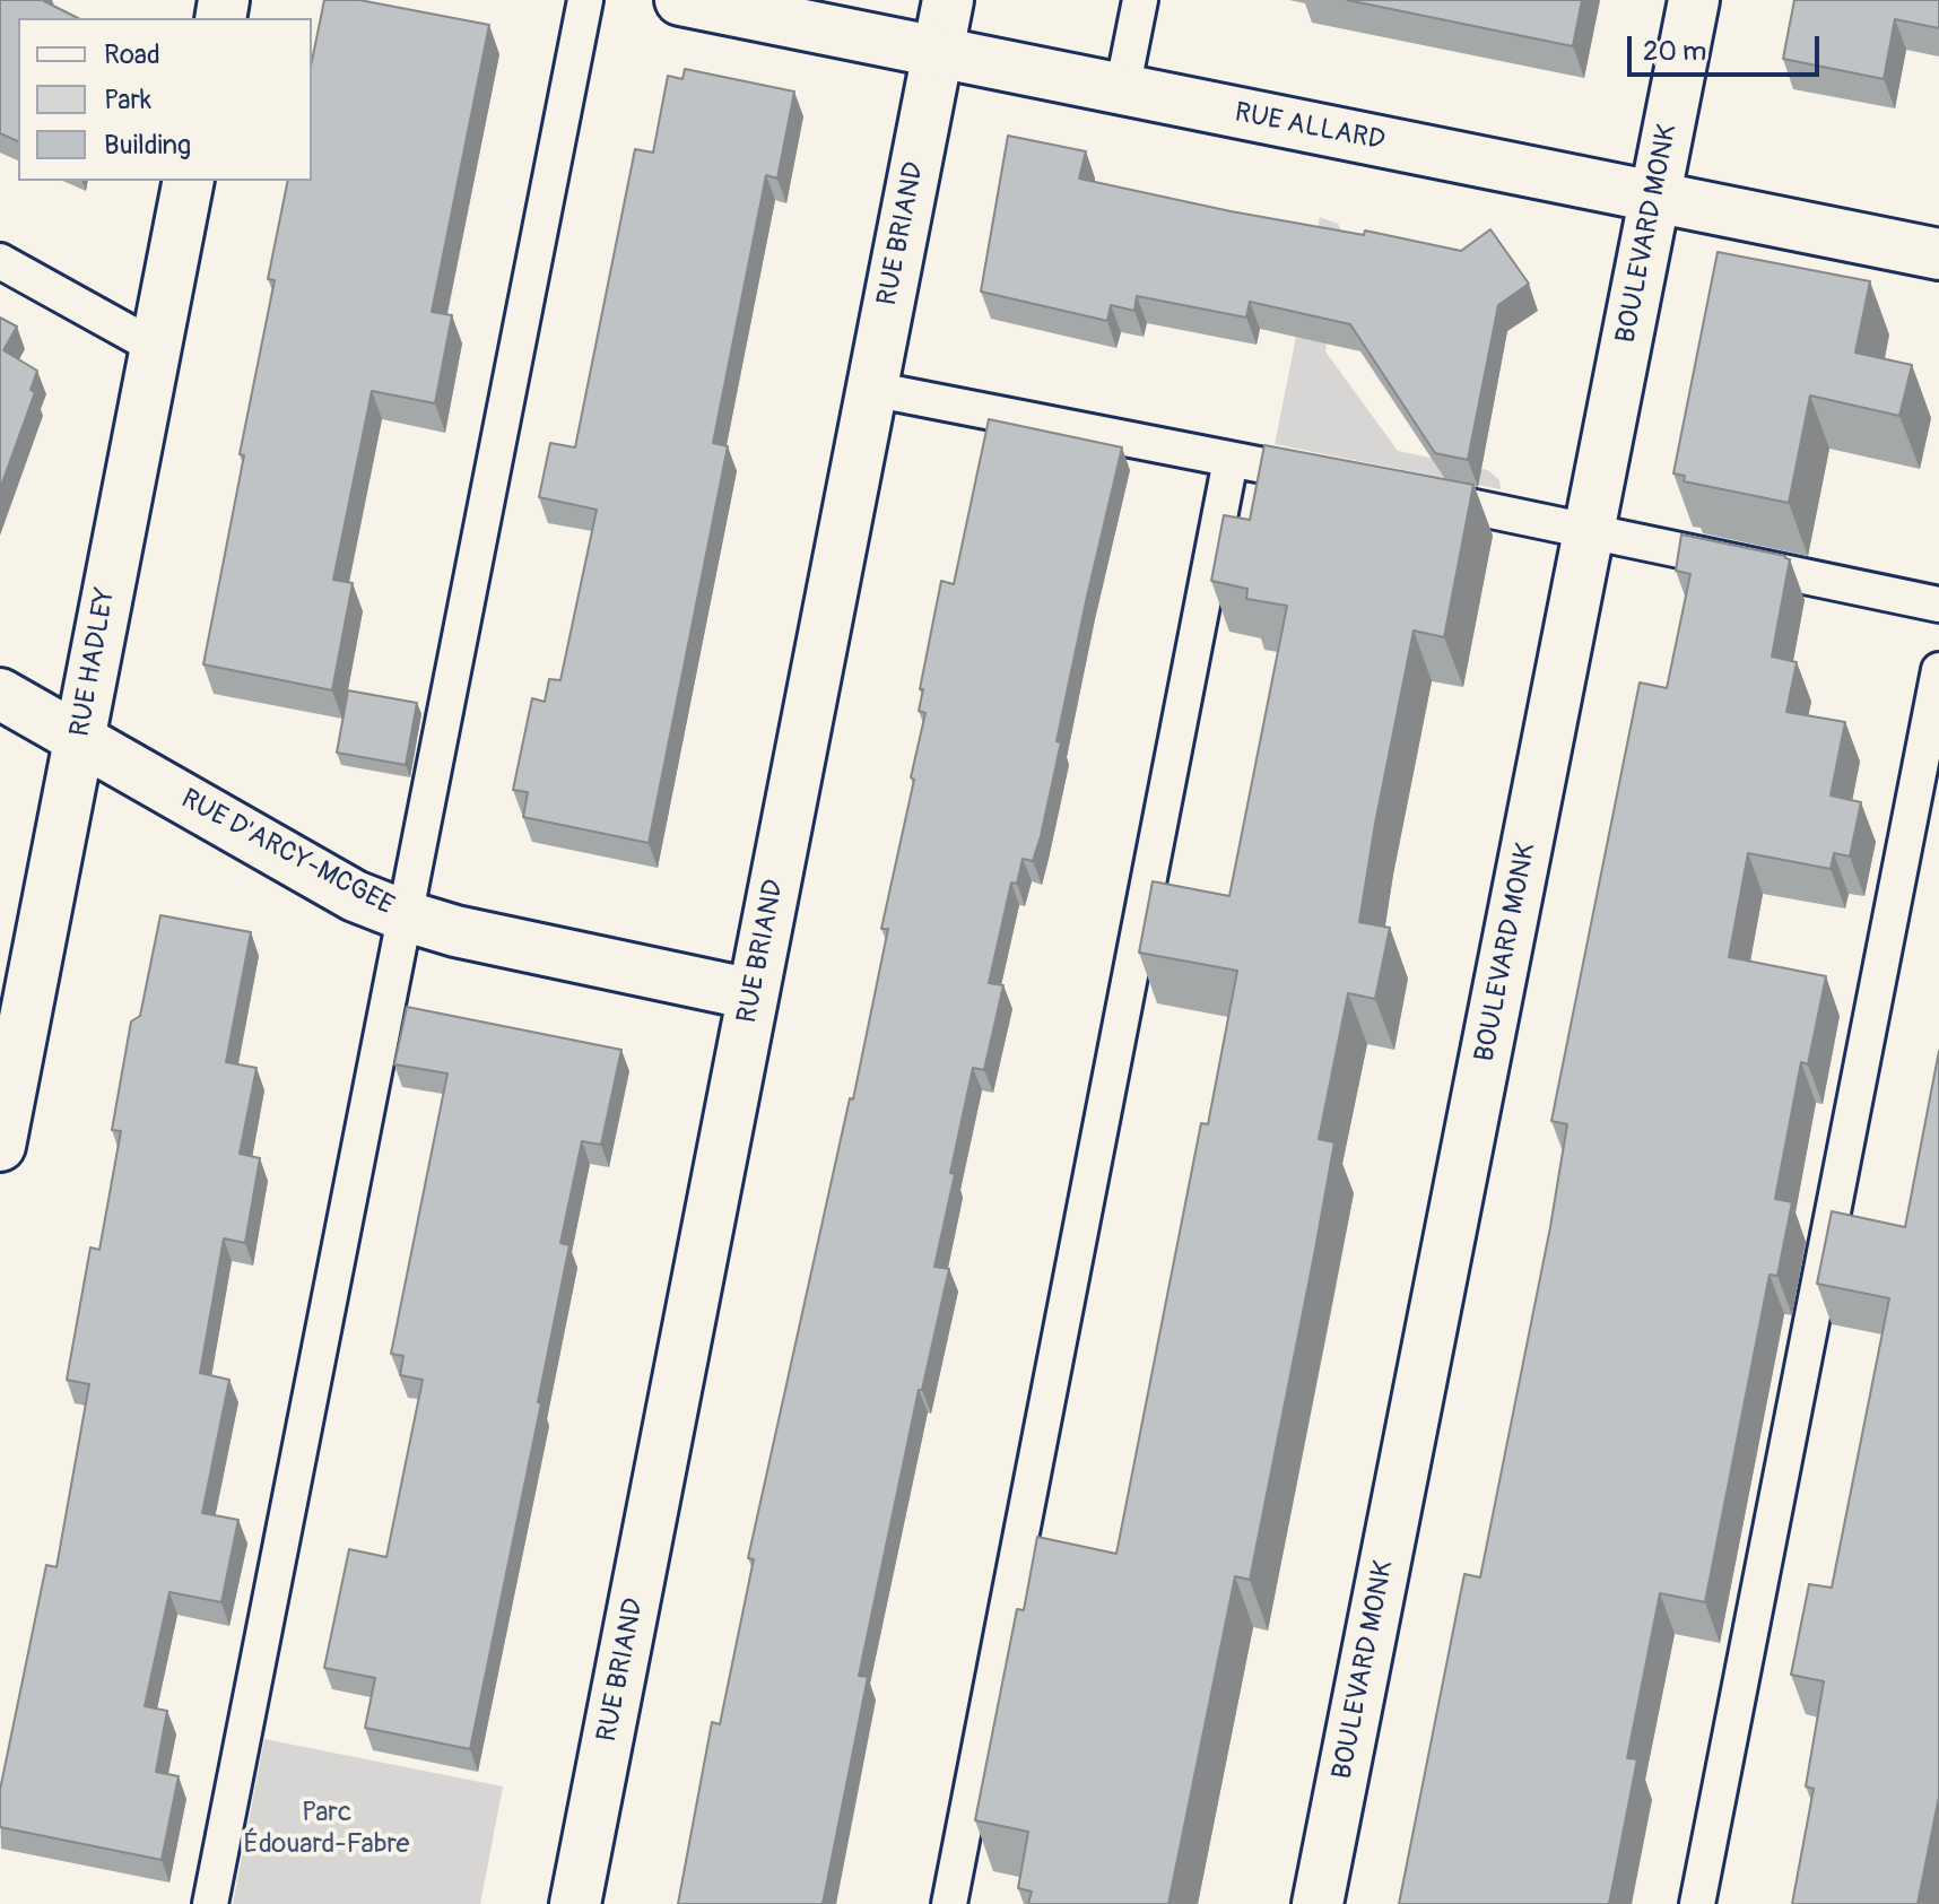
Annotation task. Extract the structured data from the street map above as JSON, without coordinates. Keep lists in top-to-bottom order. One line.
{"streets":{"street":["RUE ALLARD","RUE BRIAND","BOULEVARD MONK","RUE HADLEY","RUE D'ARCY-MCGEE"]},"crossings":[["RUE ALLARD","RUE BRIAND"],["RUE ALLARD","BOULEVARD MONK"],["RUE BRIAND","RUE D'ARCY-MCGEE"],["RUE HADLEY","RUE D'ARCY-MCGEE"]],"parks":["Parc Édouard-Fabre"],"legend":["Road","Park","Building"],"scale_bar":"20 m"}
